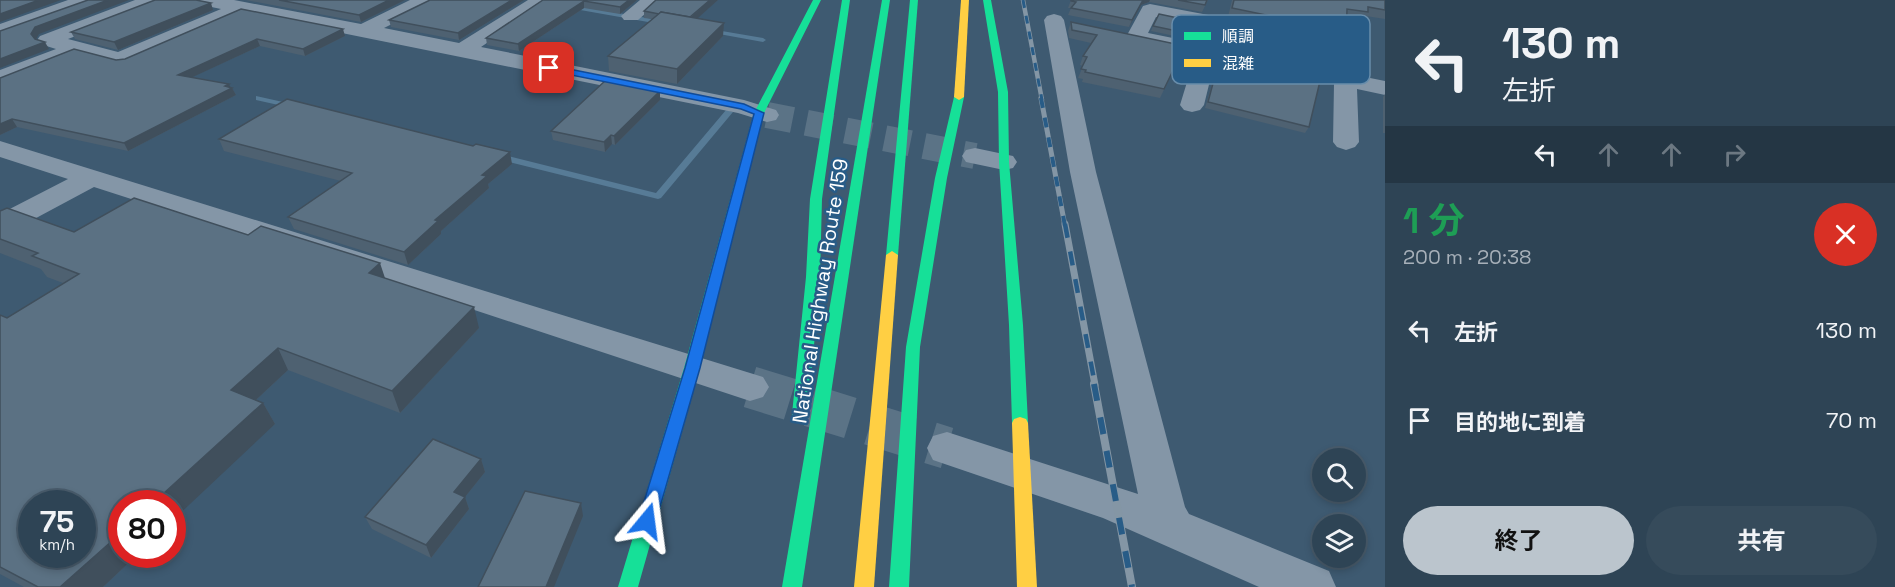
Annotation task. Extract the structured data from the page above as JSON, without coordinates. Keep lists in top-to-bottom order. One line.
{"streets":{"highway":["National Highway Route 159"]},"legend":["順調","混雑"],"page":{"turn":["130 m","左折"],"heading":["1 分","200 m · 20:38"],"list":[{"name":"左折","value":"130 m"},{"name":"目的地に到着","value":"70 m"}],"speed":"75 km/h","limit":"80","buttons":["終了","共有"]}}
